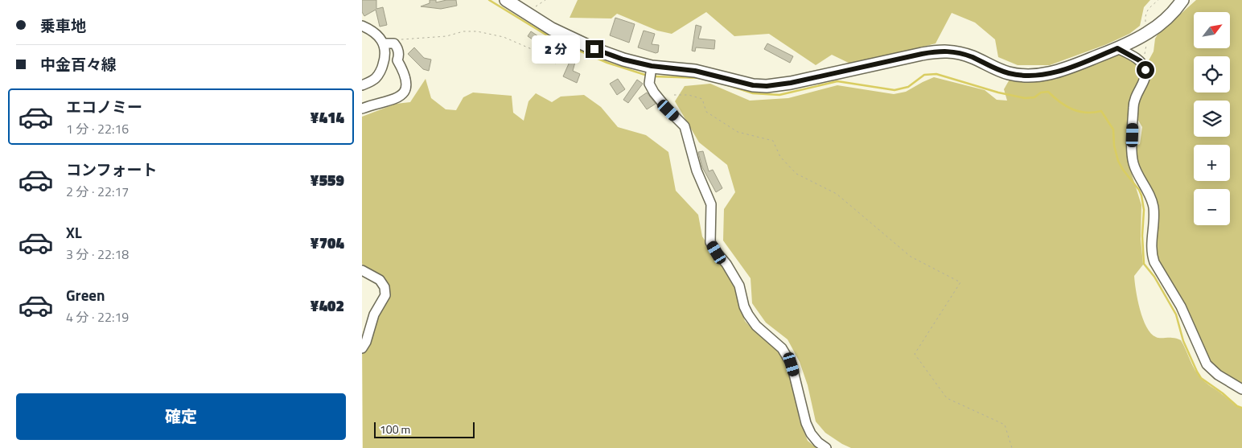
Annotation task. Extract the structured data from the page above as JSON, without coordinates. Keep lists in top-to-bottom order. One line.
{"scale_bar":"100 m","north":"top right","page":{"banner":["乗車地","中金百々線"],"map_buttons":["+","−"],"bubble":"2 分","list":[{"name":"エコノミー","note":"1 分 · 22:16","value":"¥414"},{"name":"コンフォート","note":"2 分 · 22:17","value":"¥559"},{"name":"XL","note":"3 分 · 22:18","value":"¥704"},{"name":"Green","note":"4 分 · 22:19","value":"¥402"}],"buttons":"確定","scale":"100 m"}}
